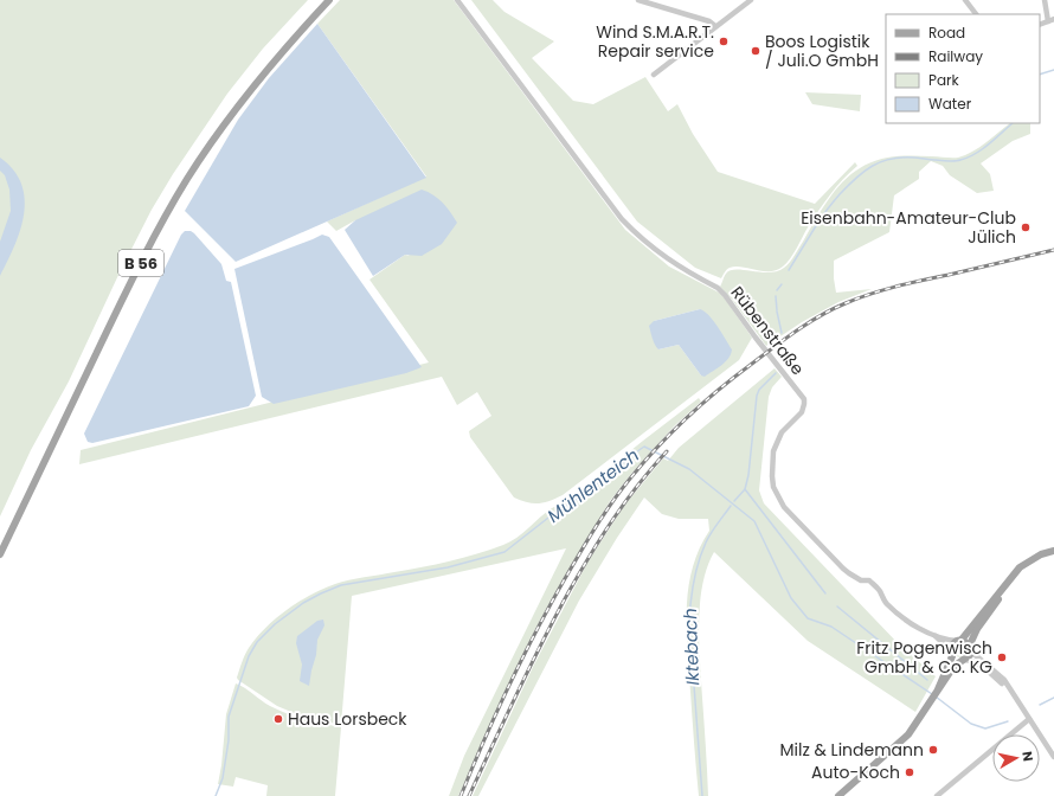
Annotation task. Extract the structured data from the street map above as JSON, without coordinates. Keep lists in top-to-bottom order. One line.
{"streets":{"main road":["B 56"],"street":["Rübenstraße"]},"water":["Mühlenteich","Iktebach"],"places":["Wind S.M.A.R.T. Repair service","Boos Logistik / Juli.O GmbH","Eisenbahn-Amateur-Club Jülich","Fritz Pogenwisch GmbH & Co. KG","Haus Lorsbeck","Milz & Lindemann","Auto-Koch"],"legend":["Road","Railway","Park","Water"],"north":"right"}
